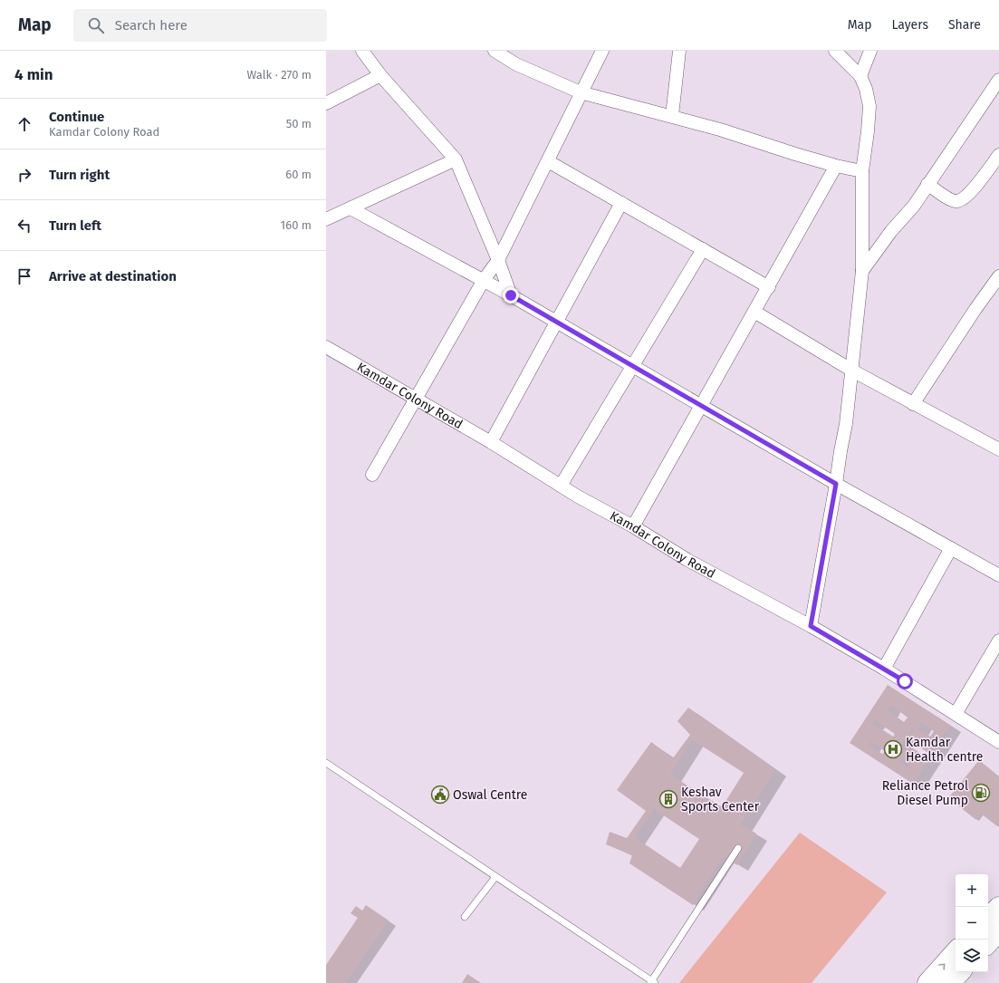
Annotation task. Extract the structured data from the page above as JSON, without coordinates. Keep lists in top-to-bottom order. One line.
{"streets":{"street":["Kamdar Colony Road"]},"places":{"hospital":["Kamdar Health centre"],"fuel station":["Reliance Petrol Diesel Pump"],"public building":["Oswal Centre"],"building":["Keshav Sports Center"]},"page":{"header":"Map","search":"Search here","nav":["Map","Layers","Share"],"heading":["4 min","Walk · 270 m"],"list":[["Continue","Kamdar Colony Road","50 m"],["Turn right","60 m"],["Turn left","160 m"],"Arrive at destination"],"map_buttons":["+","−"]}}
